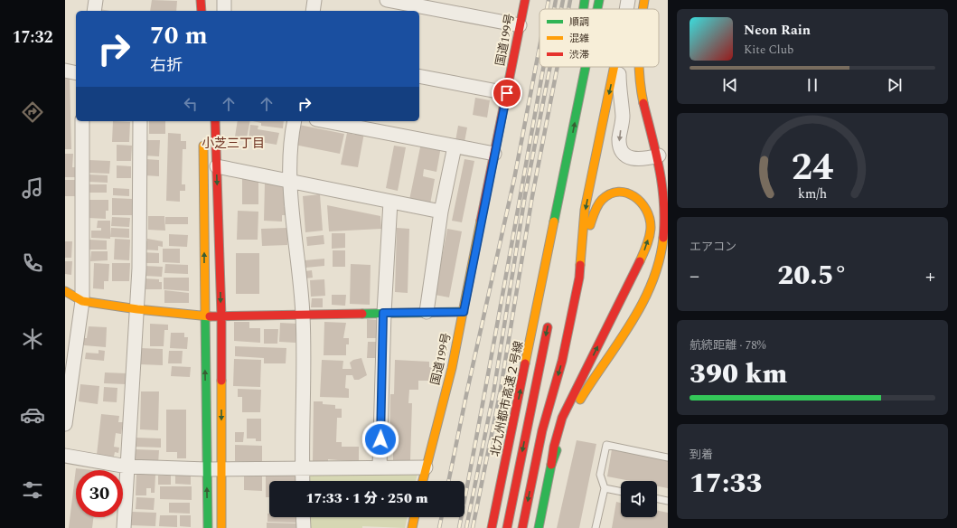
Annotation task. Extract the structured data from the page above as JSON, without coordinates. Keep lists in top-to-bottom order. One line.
{"streets":{"main road":["国道199号","北九州都市高速２号線"]},"districts":["小芝三丁目"],"legend":["順調","混雑","渋滞"],"page":{"tabs":"17:32","turn":["70 m","右折"],"song":["Neon Rain","Kite Club"],"tile":["エアコン",["航続距離 · 78%","390 km"],["到着","17:33"]],"heat":["−","20.5°","+"],"limit":"30","trip":"17:33 · 1 分 · 250 m","gauge":["24","km/h"]}}
